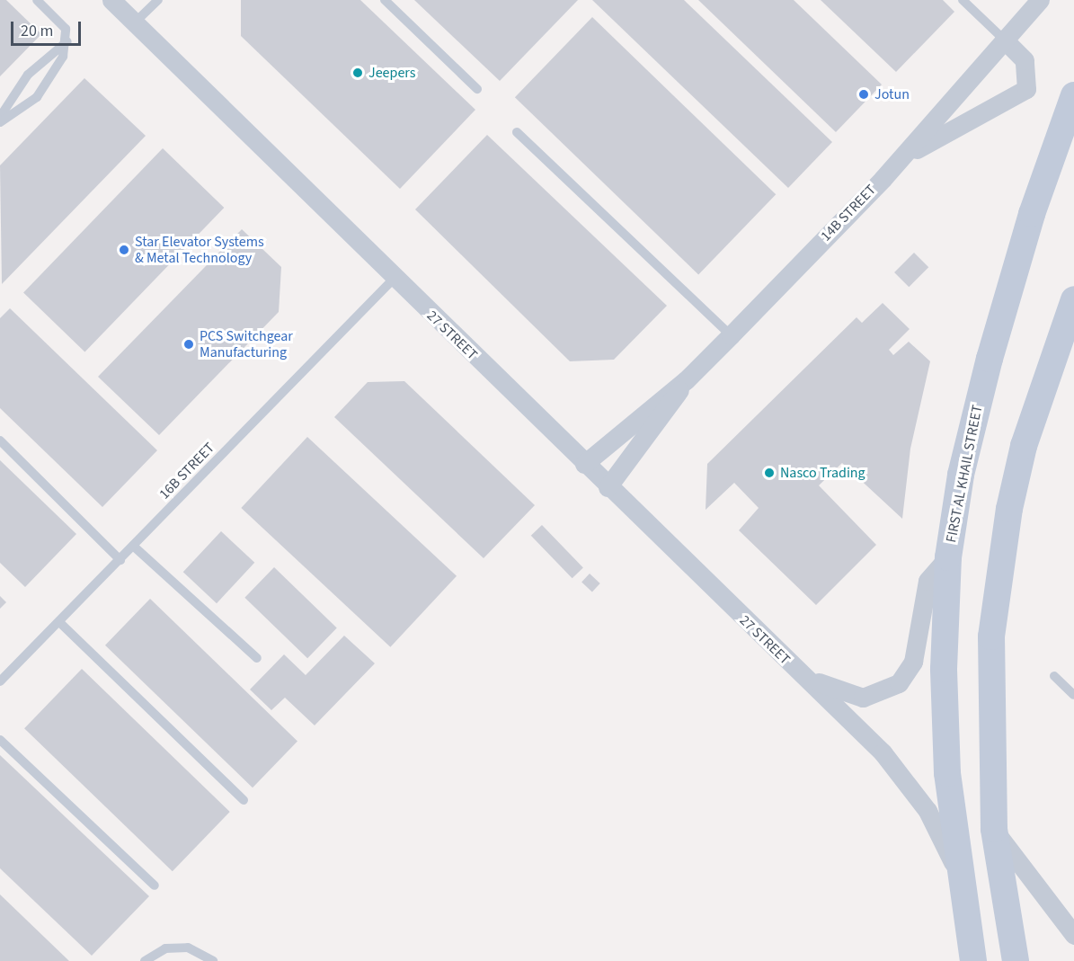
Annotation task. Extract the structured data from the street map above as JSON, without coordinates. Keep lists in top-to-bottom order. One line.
{"streets":{"main road":["FIRST AL KHAIL STREET"],"street":["14B STREET","27 STREET"],"lane":["16B STREET"]},"crossings":[["14B STREET","27 STREET"],["27 STREET","16B STREET"],["27 STREET","FIRST AL KHAIL STREET"]],"places":["Jeepers","Jotun","Star Elevator Systems & Metal Technology","PCS Switchgear Manufacturing","Nasco Trading"],"scale_bar":"20 m"}
